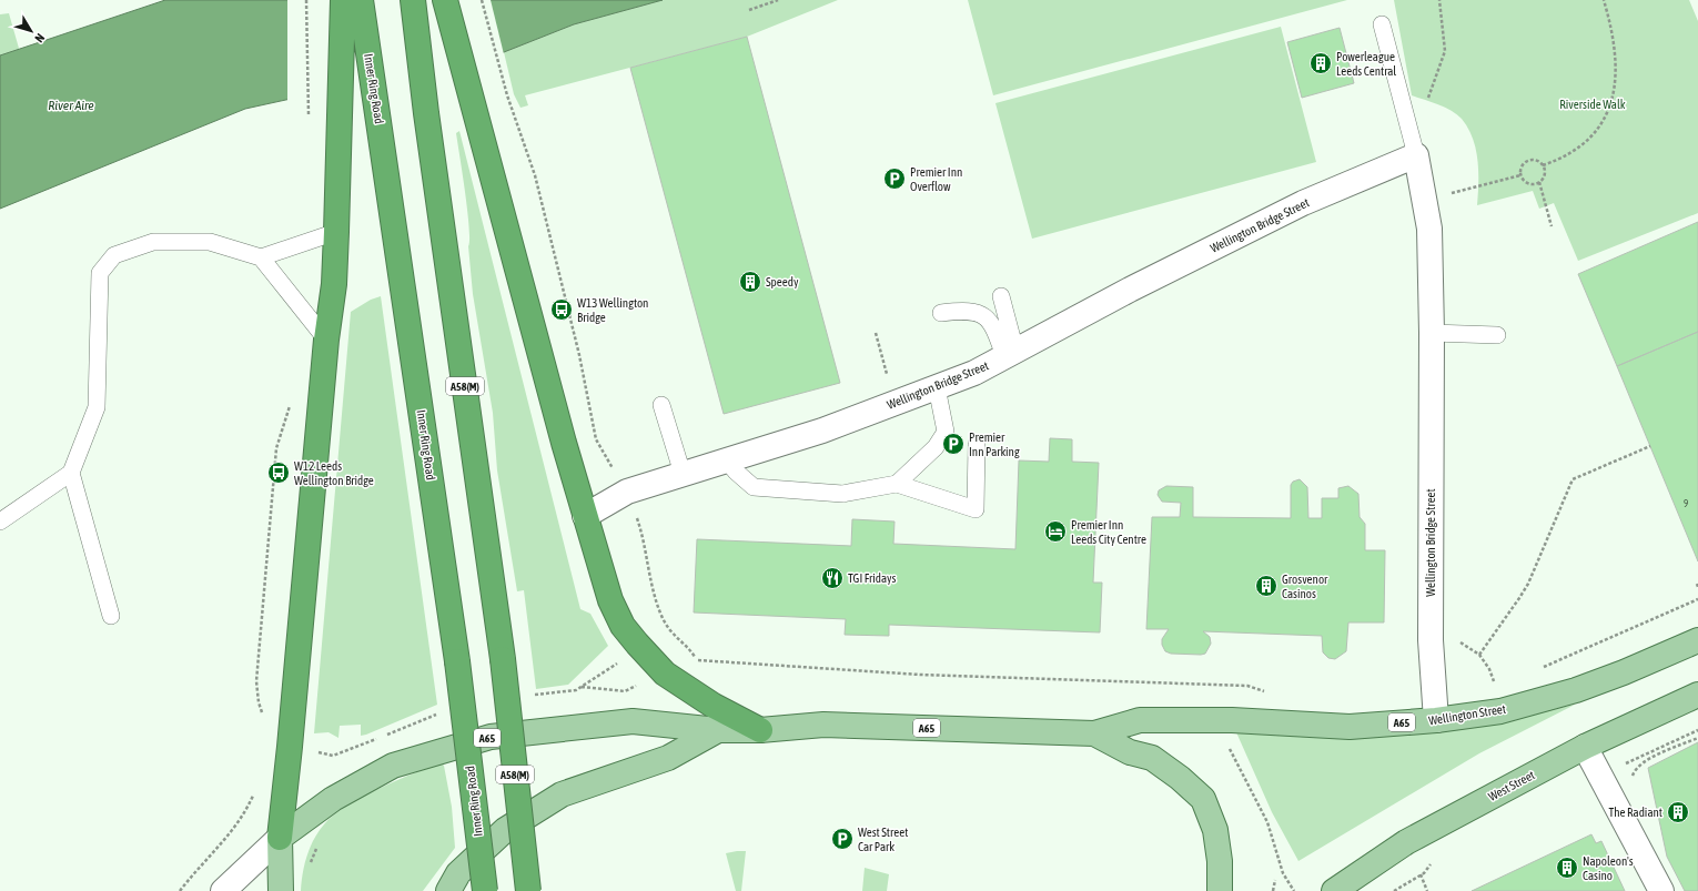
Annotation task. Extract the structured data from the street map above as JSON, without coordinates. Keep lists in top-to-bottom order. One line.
{"streets":{"highway":["Inner Ring Road","A58(M)"],"main road":["Wellington Street","A65","West Street"],"street":["Wellington Bridge Street"]},"crossings":[["Wellington Bridge Street","Wellington Street"],["Wellington Street","A65"]],"water":["River Aire"],"parks":["Riverside Walk"],"places":{"building":["Powerleague Leeds Central","Speedy","Grosvenor Casinos","The Radiant","Napoleon's Casino"],"parking":["Premier Inn Overflow","Premier Inn Parking","West Street Car Park"],"bus stop":["W13 Wellington Bridge","W12 Leeds Wellington Bridge"],"hotel":["Premier Inn Leeds City Centre"],"restaurant":["TGI Fridays"]},"house_numbers":["9"],"north":"bottom right"}
